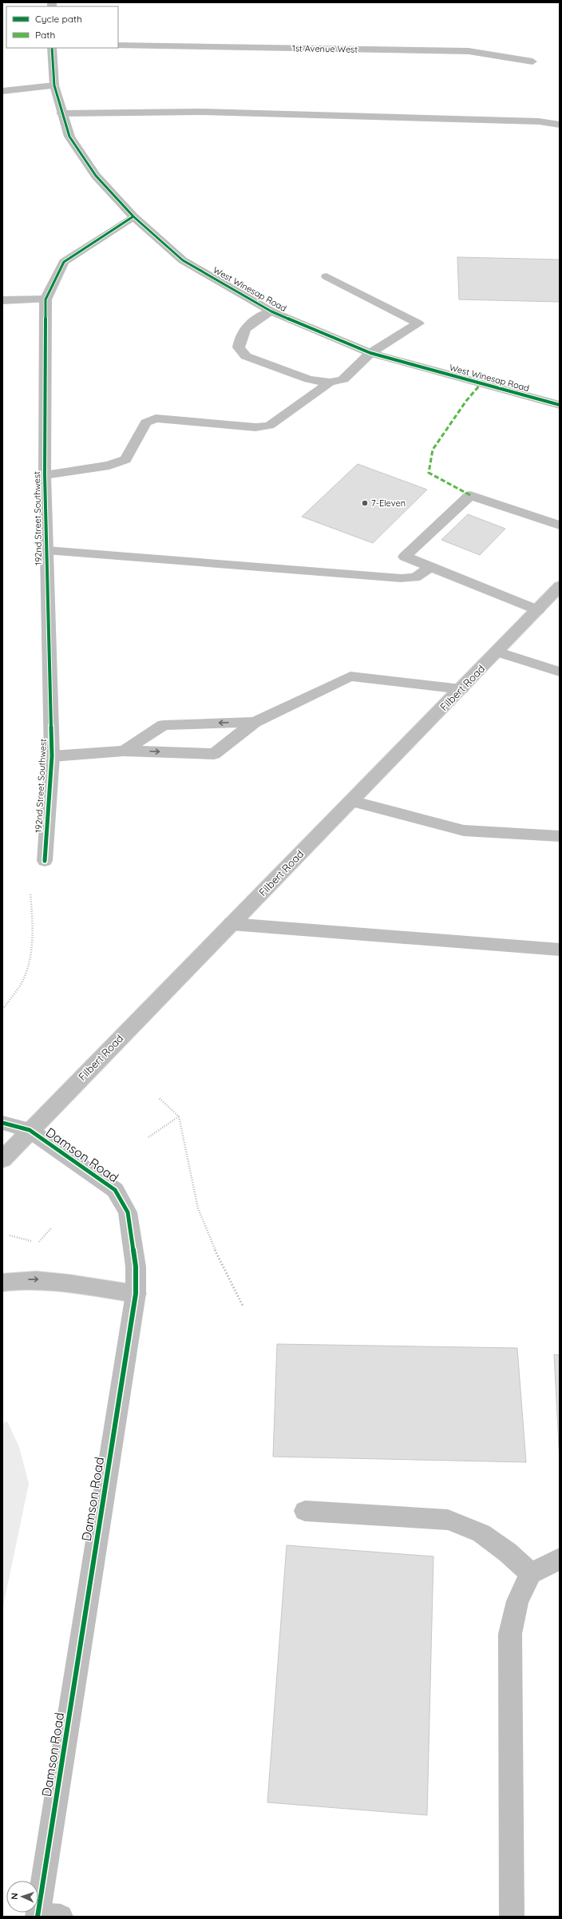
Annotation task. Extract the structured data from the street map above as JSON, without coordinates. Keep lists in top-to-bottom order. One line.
{"streets":{"street":["1st Avenue West","West Winesap Road","192nd Street Southwest","Filbert Road","Damson Road"]},"crossings":[["West Winesap Road","192nd Street Southwest"],["Filbert Road","Damson Road"]],"places":["7-Eleven"],"legend":["Cycle path","Path"],"north":"left"}
